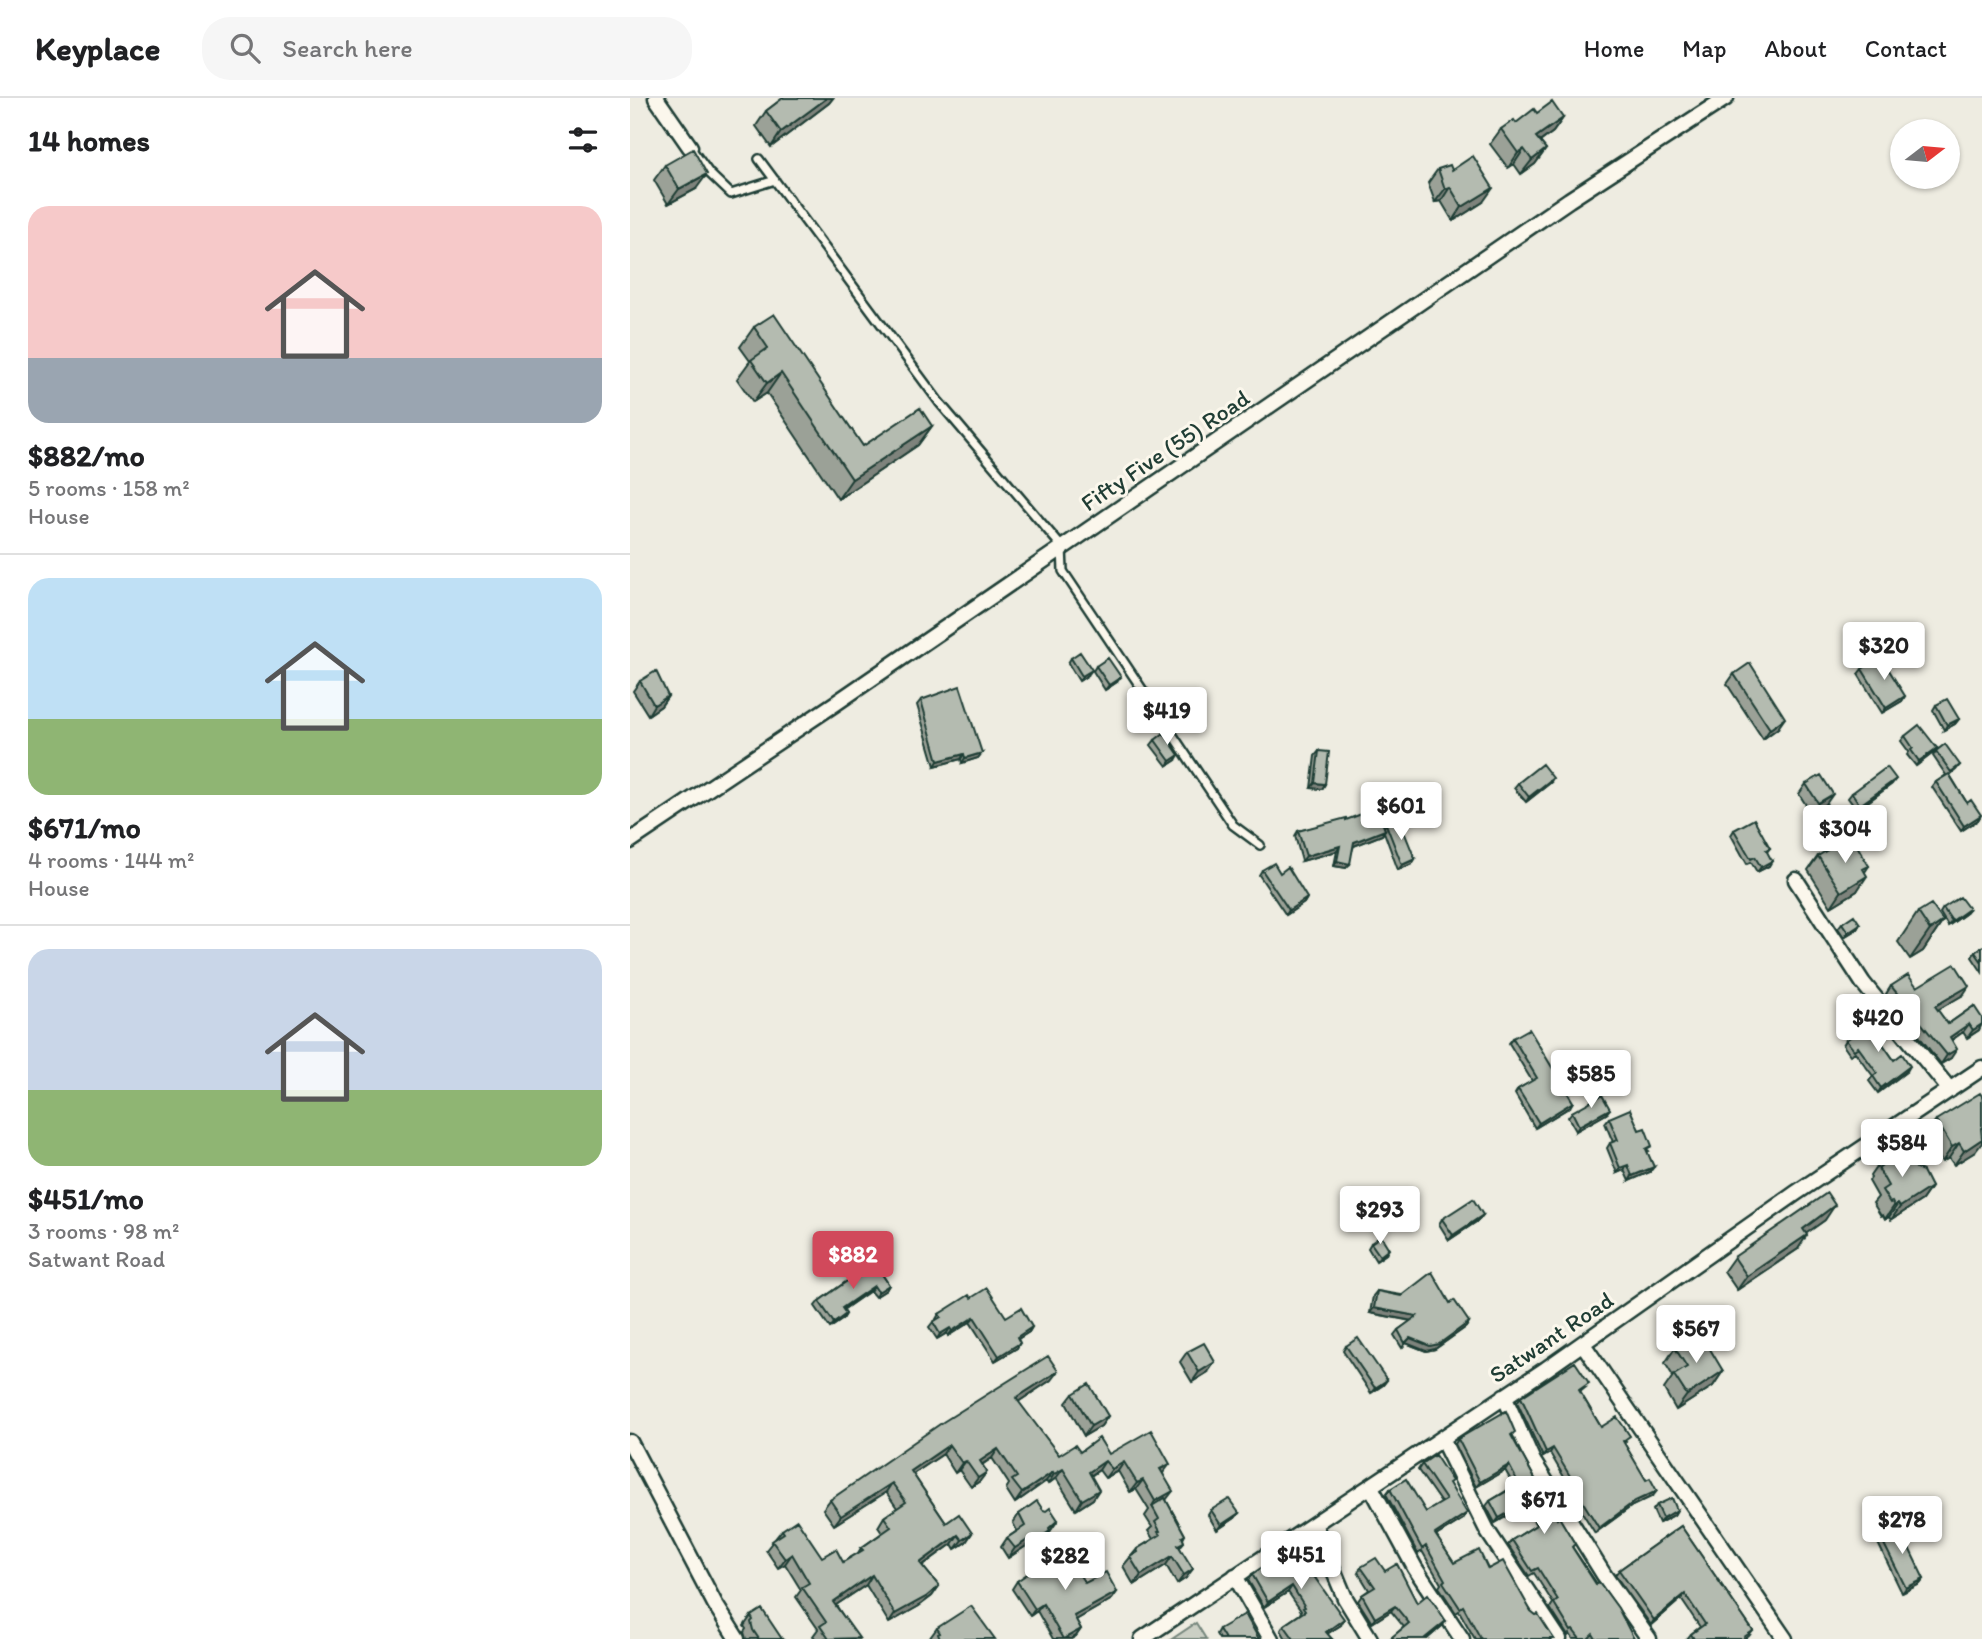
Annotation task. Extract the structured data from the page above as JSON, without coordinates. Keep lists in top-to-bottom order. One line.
{"streets":{"street":["Fifty Five (55) Road","Satwant Road"]},"north":"right","page":{"header":"Keyplace","search":"Search here","nav":["Home","Map","About","Contact"],"heading":"14 homes","list":[{"name":"$882/mo","note":"5 rooms · 158 m² · House"},{"name":"$671/mo","note":"4 rooms · 144 m² · House"},{"name":"$451/mo","note":"3 rooms · 98 m² · Satwant Road"}],"price":["$320","$419","$601","$304","$420","$585","$584","$293","$882","$567","$671","$278","$451","$282"]}}
